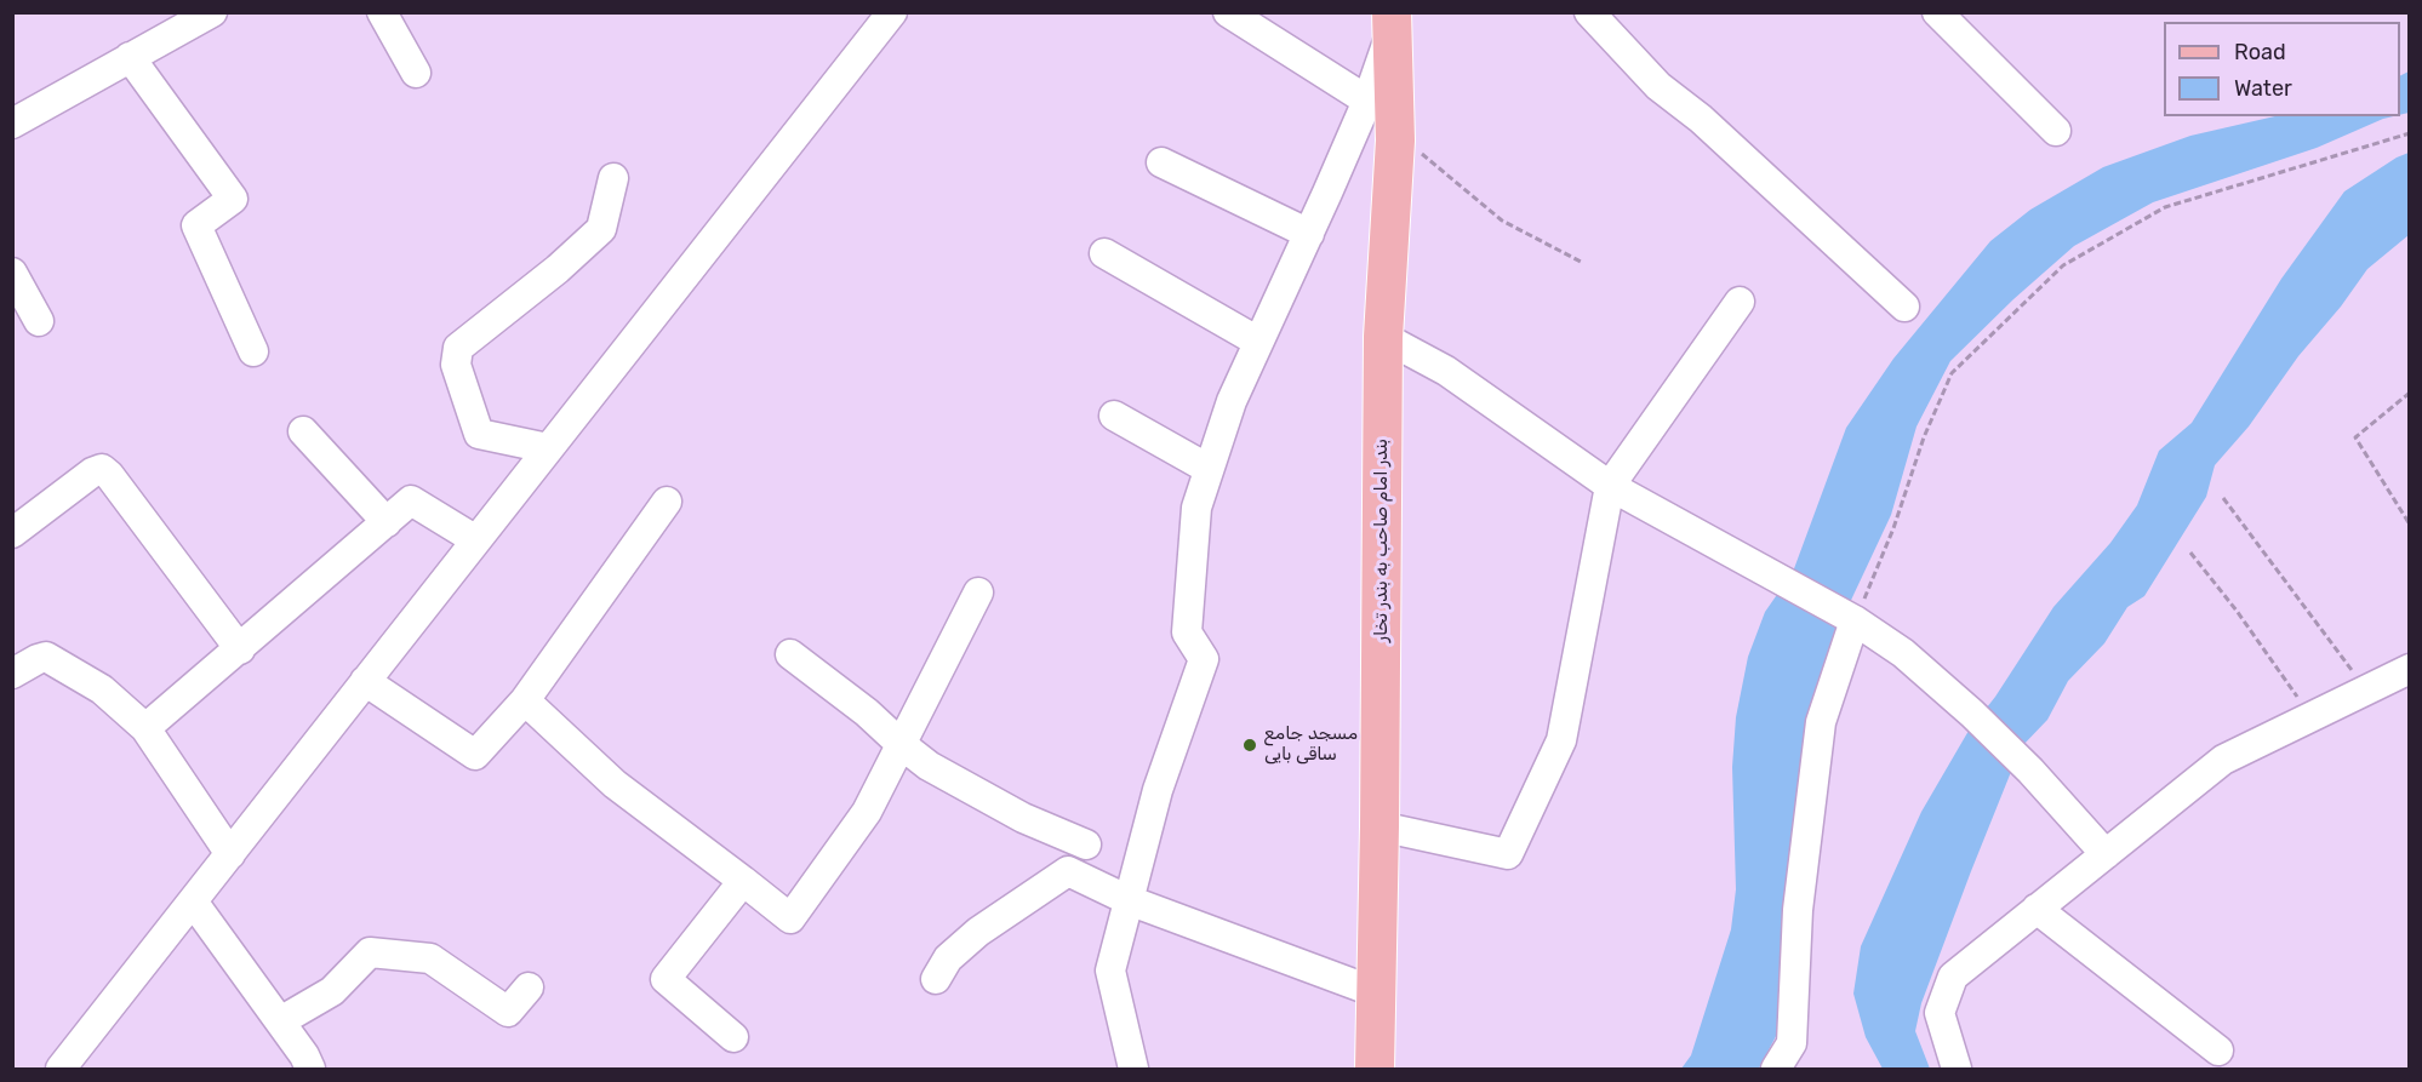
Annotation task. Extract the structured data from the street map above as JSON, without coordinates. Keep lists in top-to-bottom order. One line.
{"streets":{"main road":["بندر امام صاحب به بندر تخار"]},"places":["مسجد جامع ساقی بایی"],"legend":["Road","Water"]}
